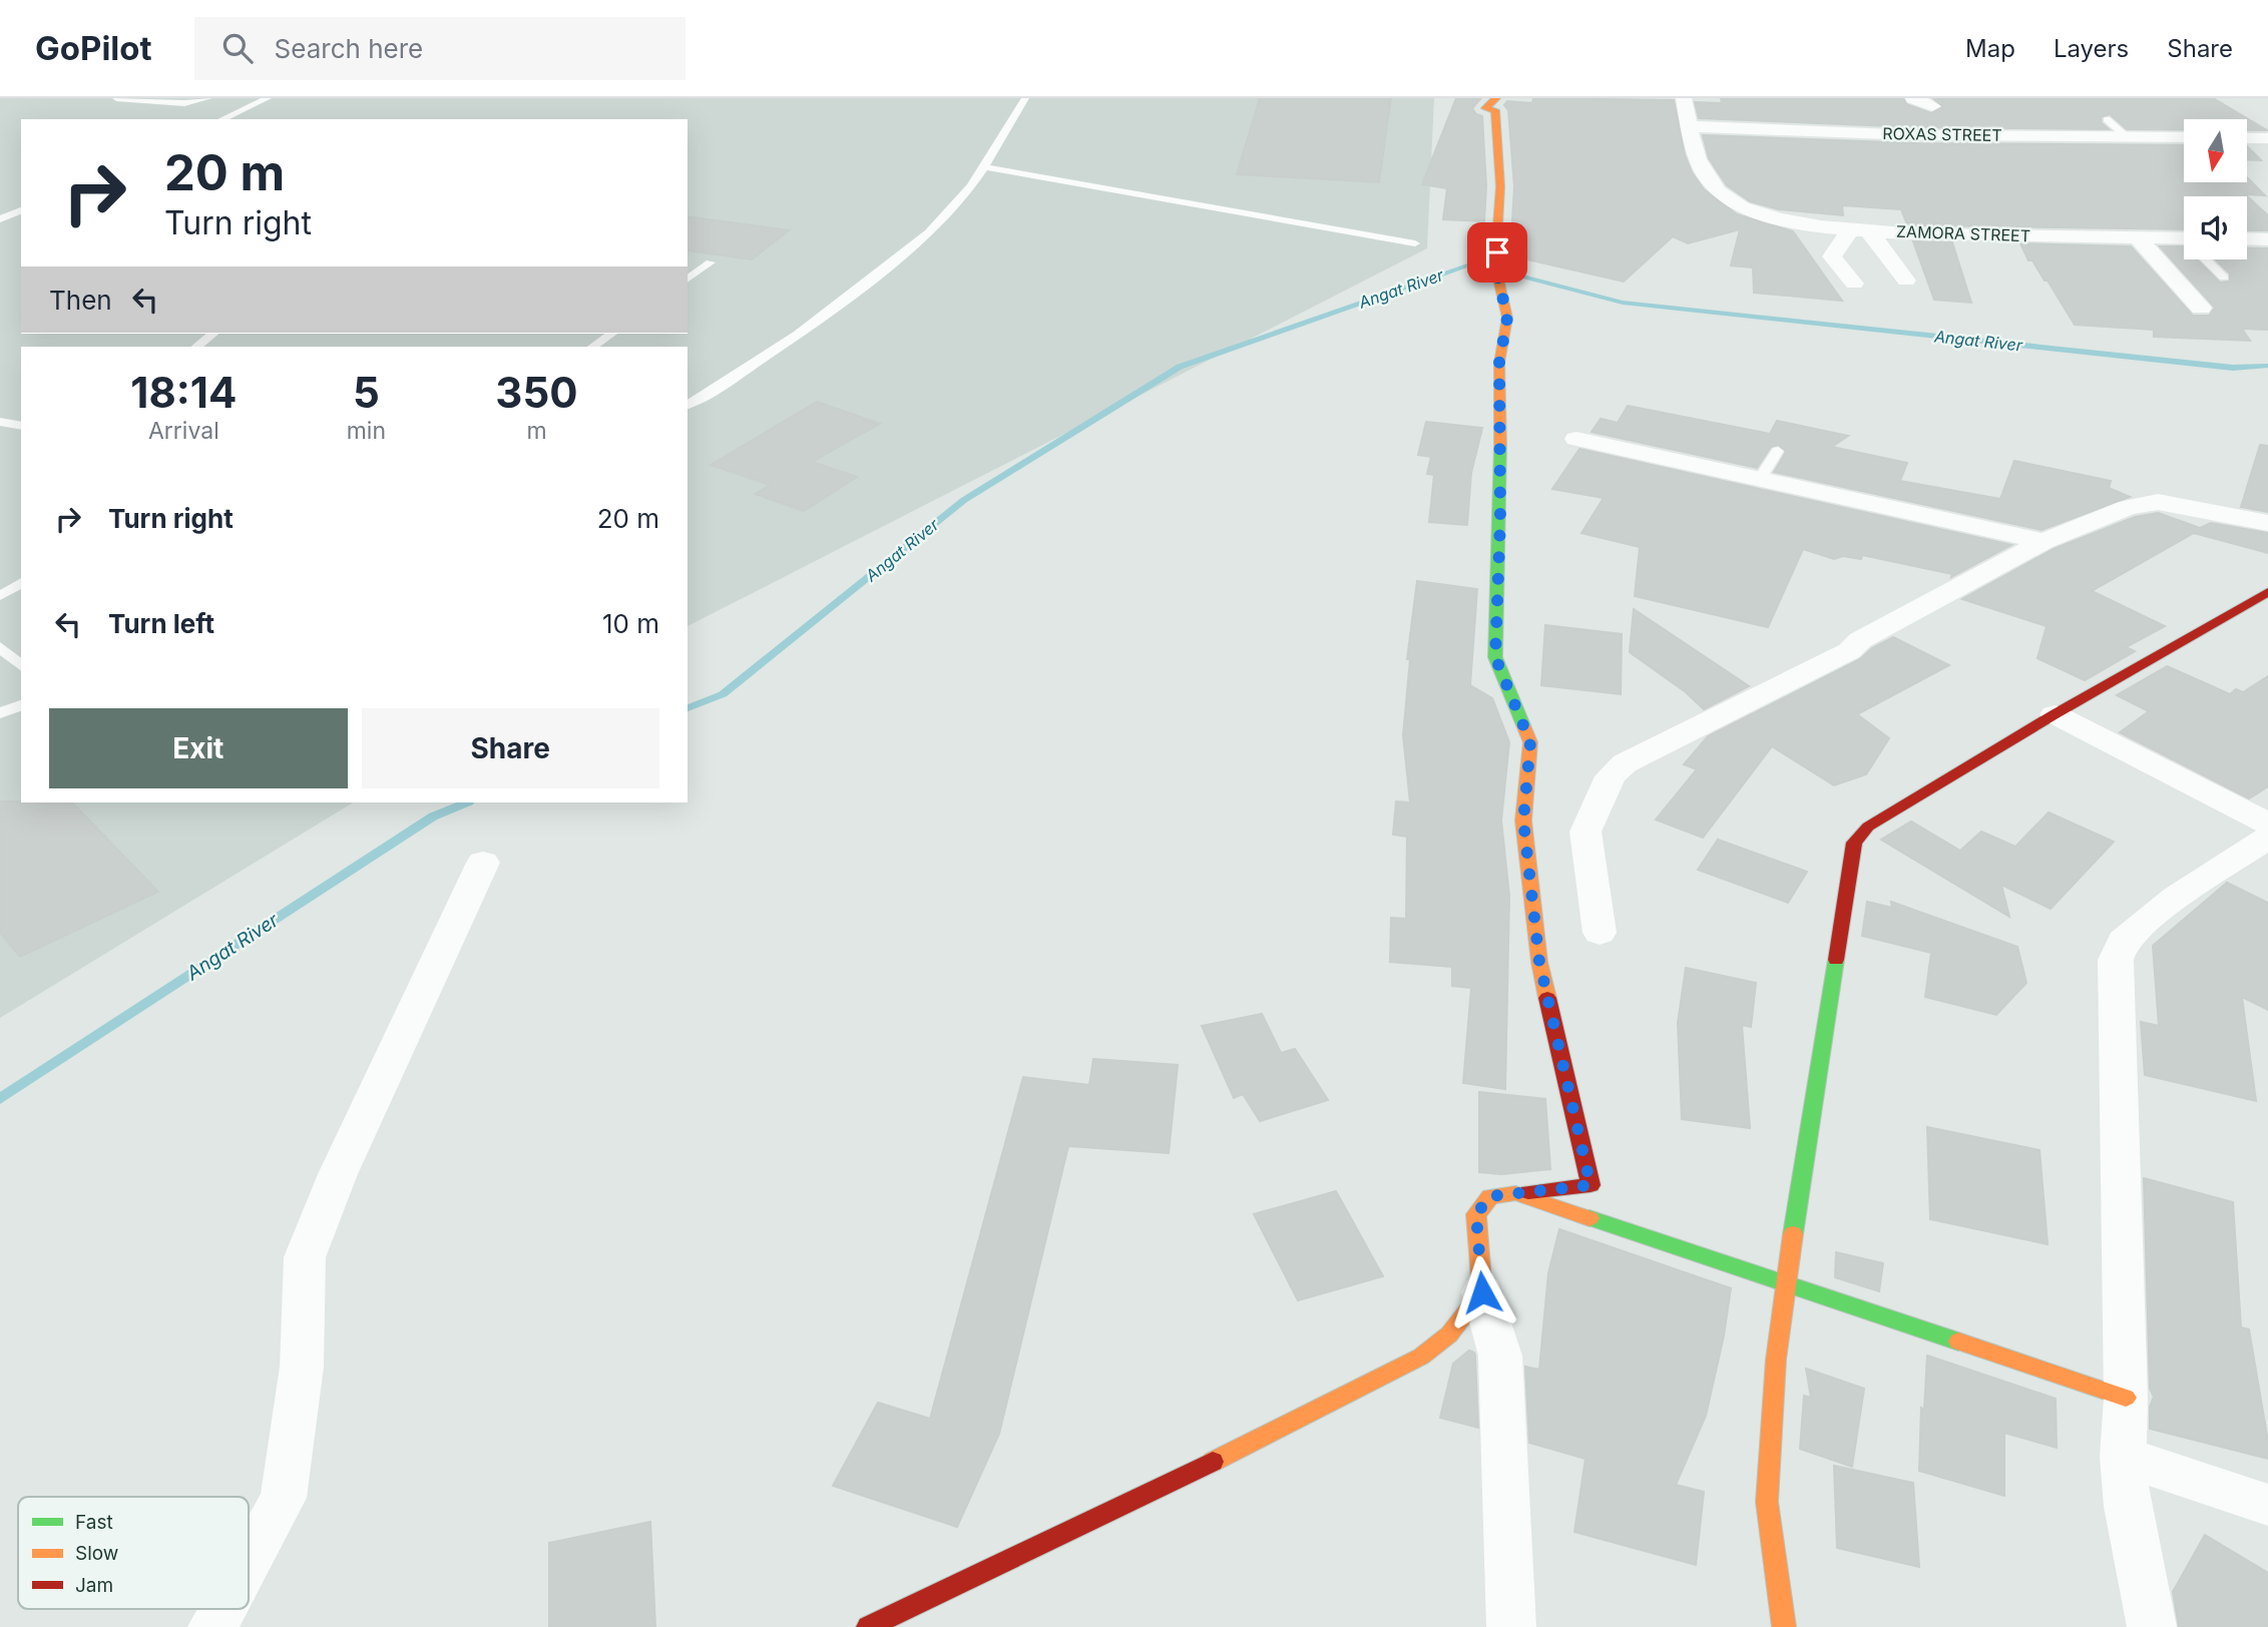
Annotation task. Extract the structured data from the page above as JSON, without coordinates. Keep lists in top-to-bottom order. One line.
{"streets":{"street":["ROXAS STREET","ZAMORA STREET"]},"crossings":[["ROXAS STREET","ZAMORA STREET"]],"water":["Angat River"],"legend":["Fast","Slow","Jam"],"north":"bottom","page":{"header":"GoPilot","search":"Search here","nav":["Map","Layers","Share"],"turn":["20 m","Turn right"],"then":"Then","eta":["18:14","Arrival","5","min","350","m"],"list":[{"name":"Turn right","value":"20 m"},{"name":"Turn left","value":"10 m"}],"buttons":["Exit","Share"]}}
